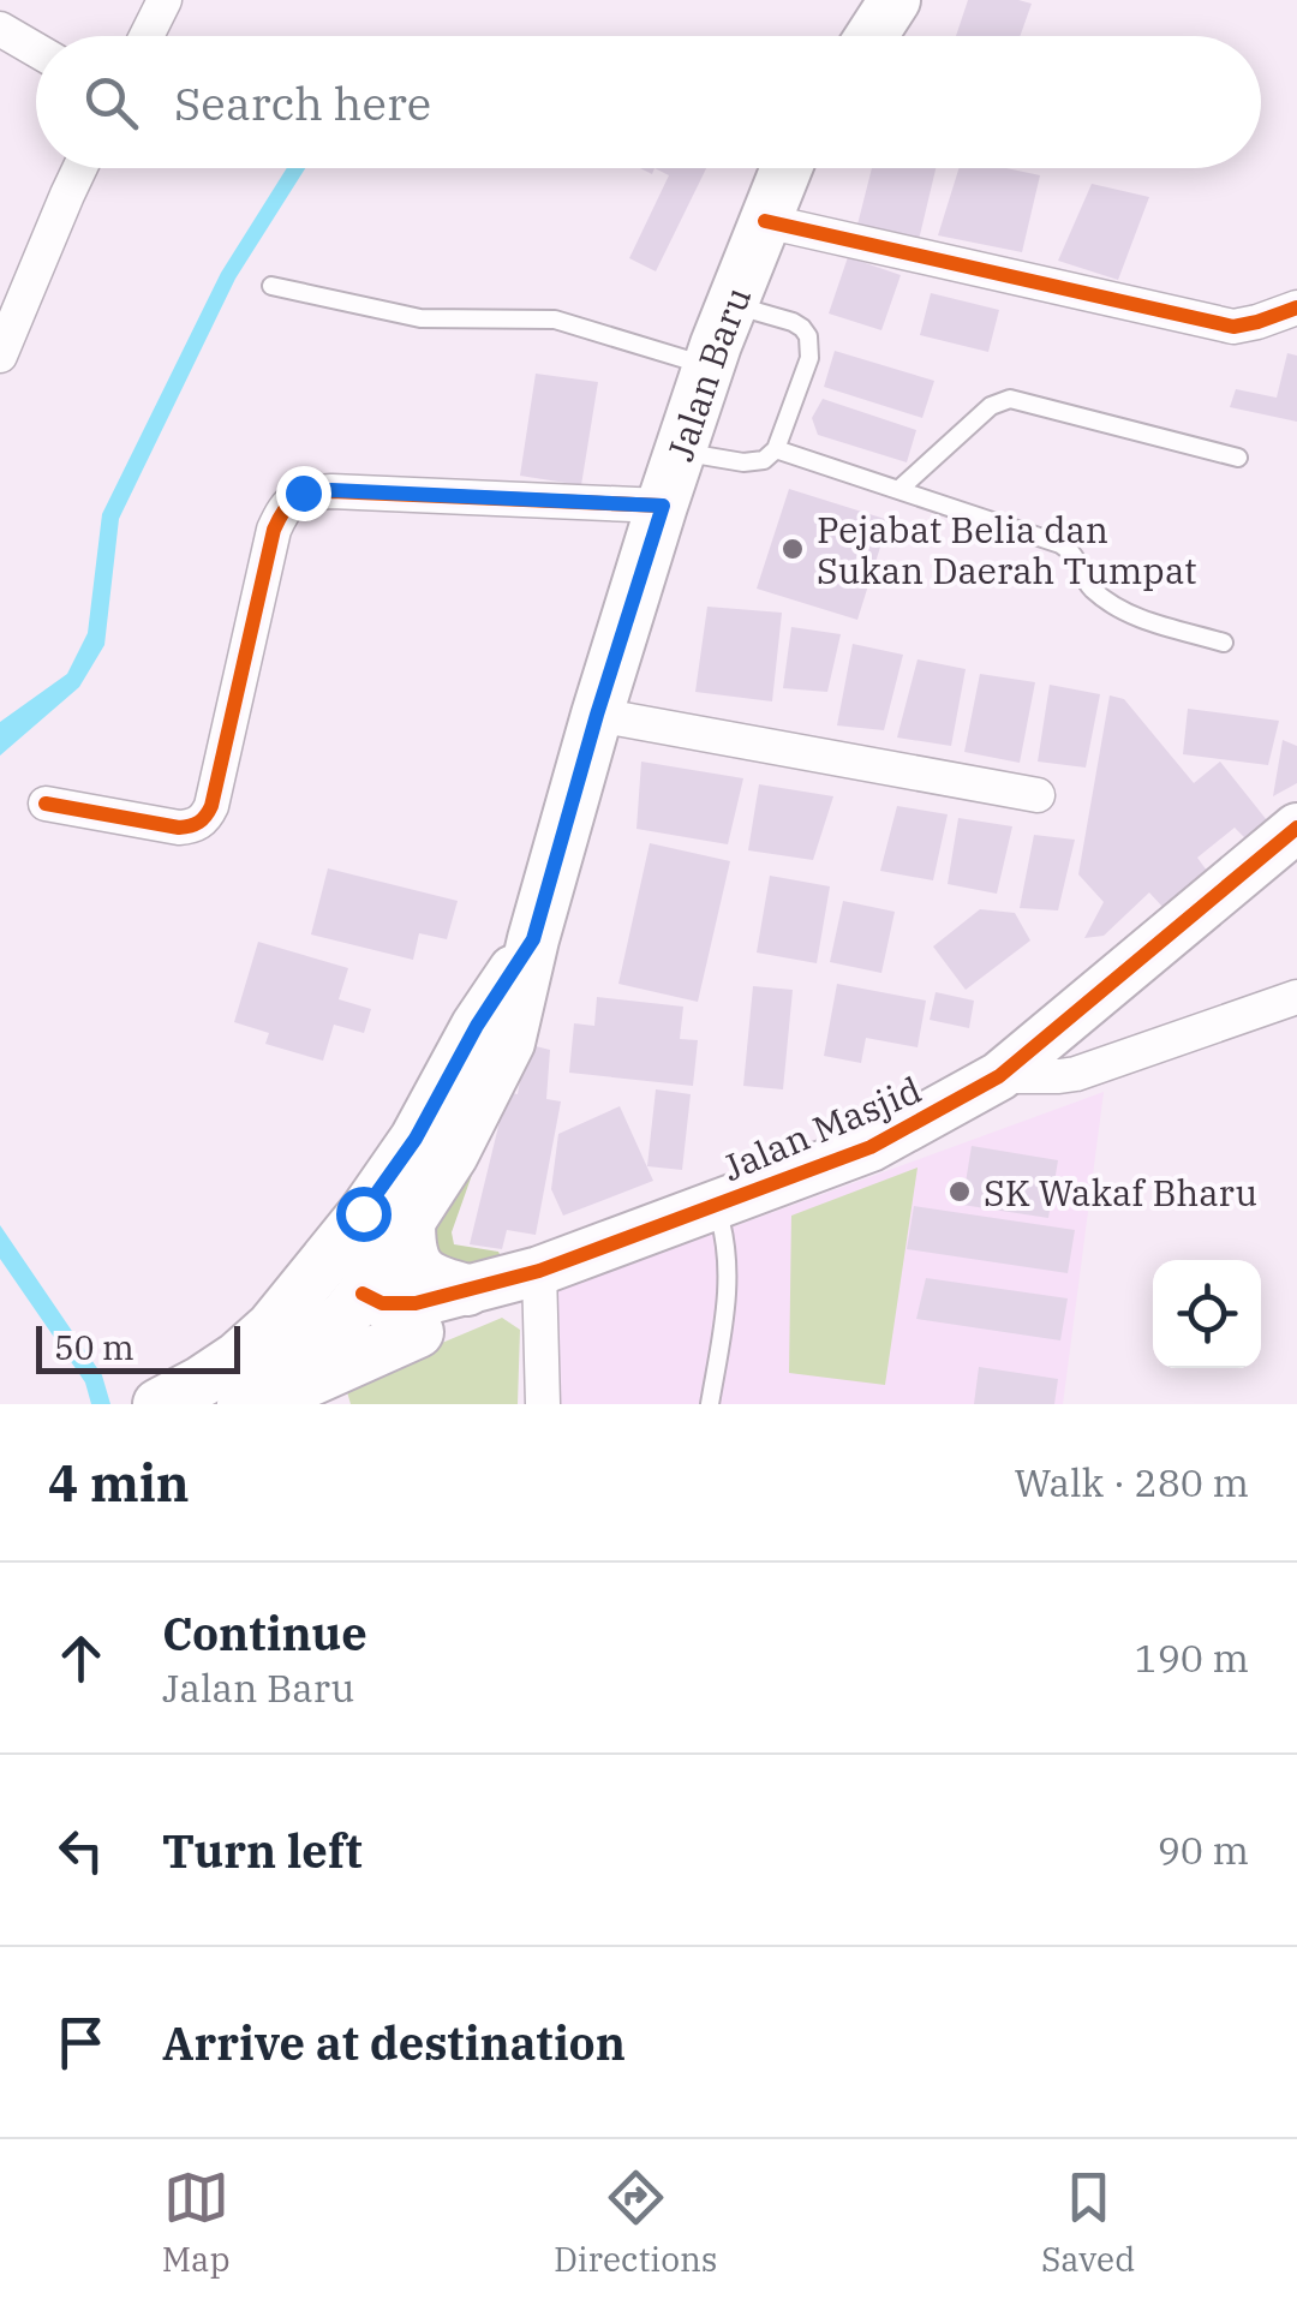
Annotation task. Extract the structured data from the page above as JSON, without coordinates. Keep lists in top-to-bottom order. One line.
{"streets":{"main road":["Jalan Baru"],"street":["Jalan Masjid"]},"crossings":[["Jalan Baru","Jalan Masjid"]],"places":["Pejabat Belia dan Sukan Daerah Tumpat","SK Wakaf Bharu"],"scale_bar":"50 m","page":{"search":"Search here","scale":"50 m","heading":["4 min","Walk · 280 m"],"list":[["Continue","Jalan Baru","190 m"],["Turn left","90 m"],"Arrive at destination"],"nav":["Map","Directions","Saved"]}}
